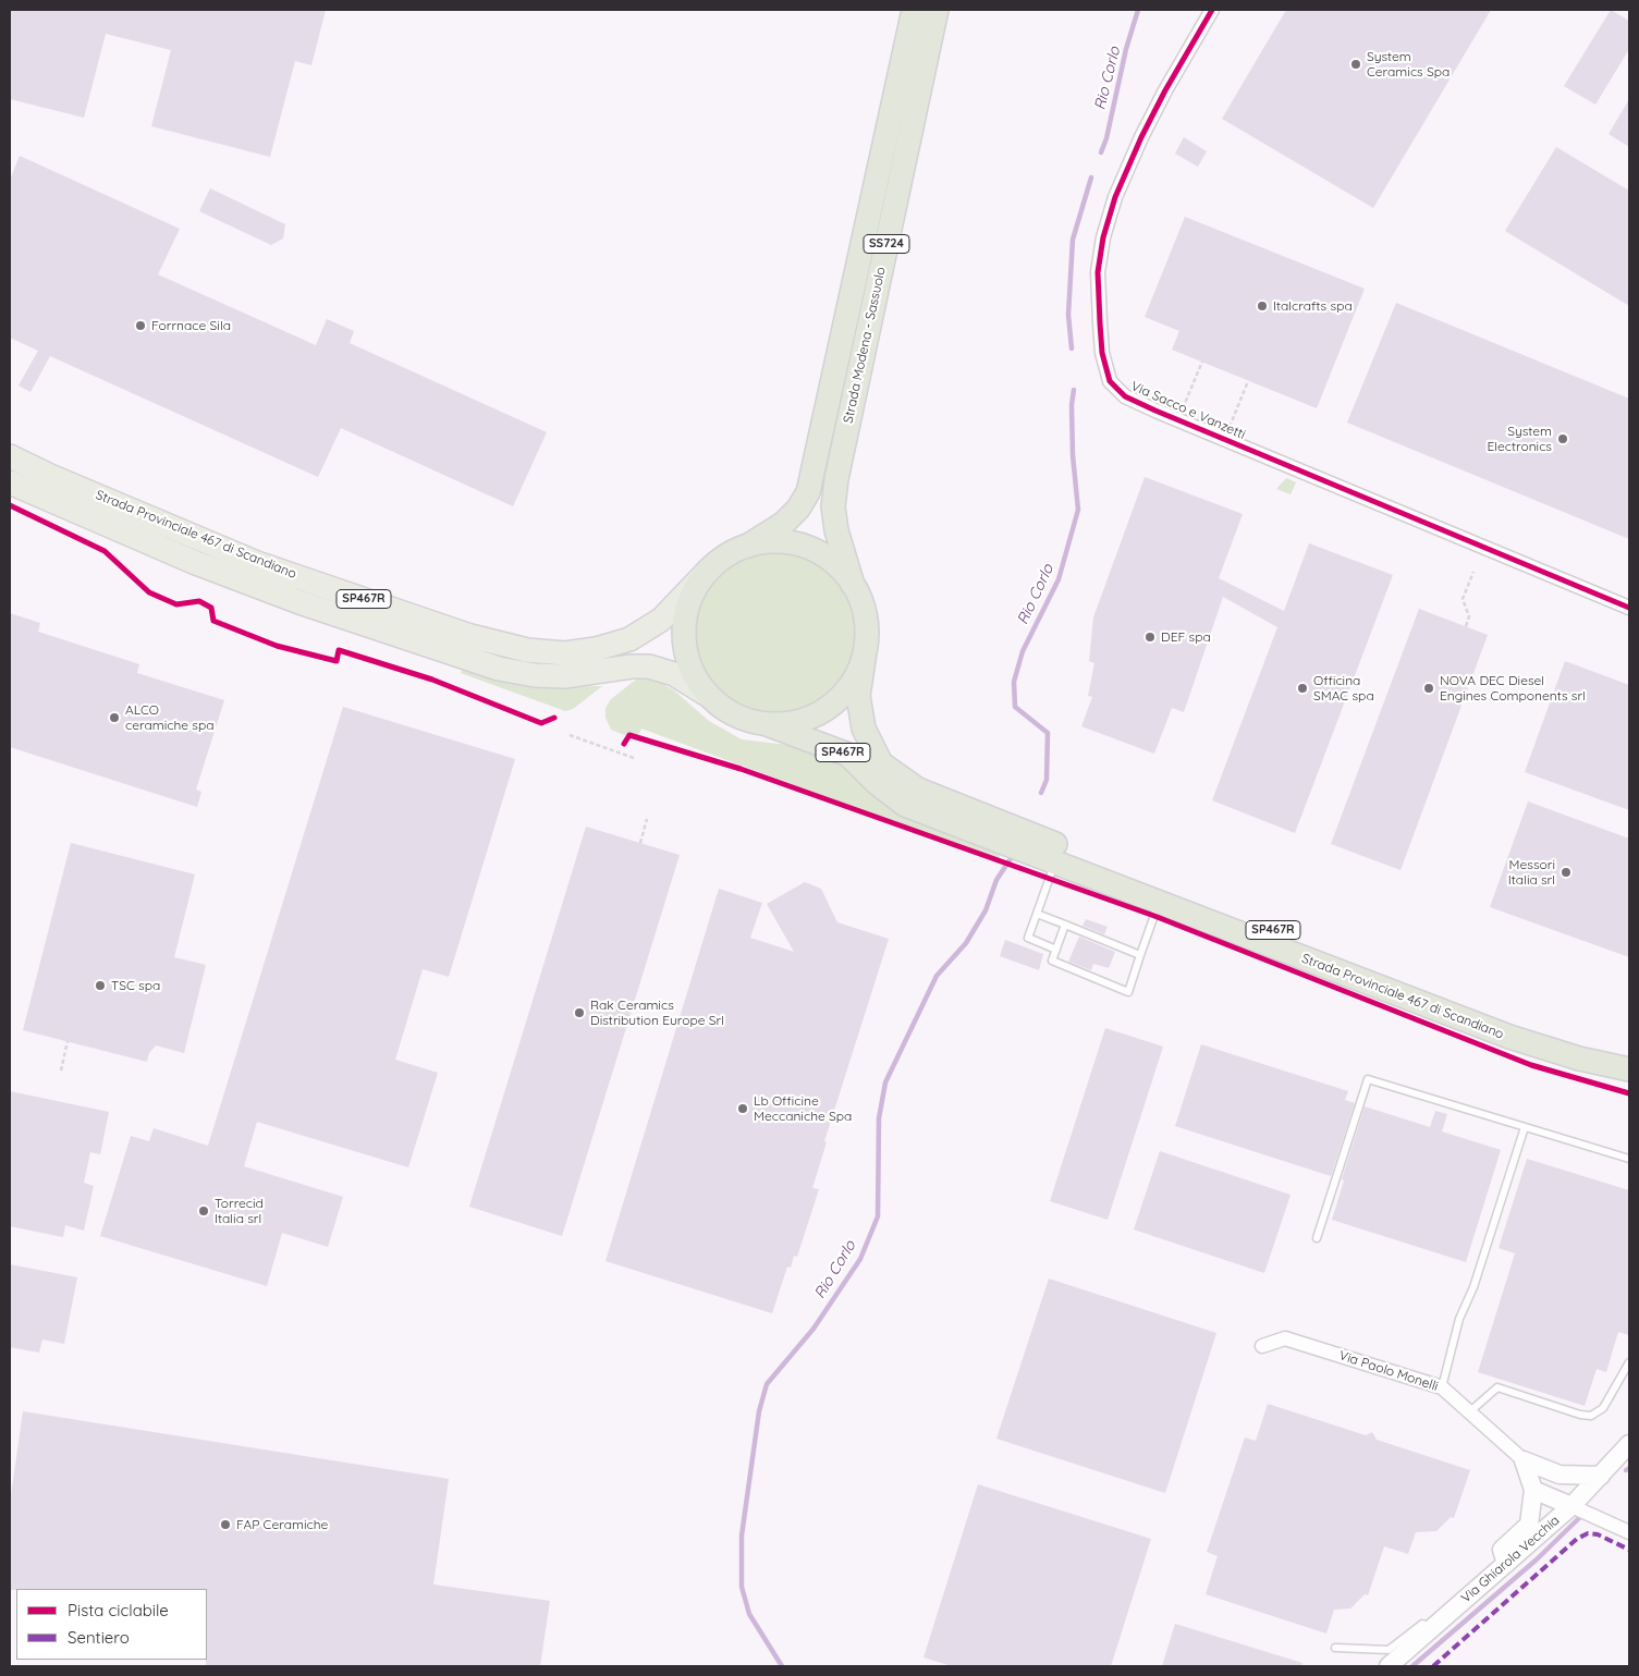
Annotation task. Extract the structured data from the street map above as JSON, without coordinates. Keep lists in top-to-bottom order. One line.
{"streets":{"highway":["SS724","Strada Modena - Sassuolo","Strada Provinciale 467 di Scandiano","SP467R"],"street":["Via Sacco e Vanzetti","Via Paolo Monelli","Via Ghiarola Vecchia"]},"crossings":[["Strada Modena - Sassuolo","Strada Provinciale 467 di Scandiano"],["Strada Modena - Sassuolo","SP467R"],["Strada Provinciale 467 di Scandiano","SP467R"]],"water":["Rio Corlo"],"places":["System Ceramics Spa","Italcrafts spa","Forrnace Sila","System Electronics","DEF spa","Officina SMAC spa","NOVA DEC Diesel Engines Components srl","ALCO ceramiche spa","Messori Italia srl","TSC spa","Rak Ceramics Distribution Europe Srl","Lb Officine Meccaniche Spa","Torrecid Italia srl","FAP Ceramiche"],"legend":["Pista ciclabile","Sentiero"]}
